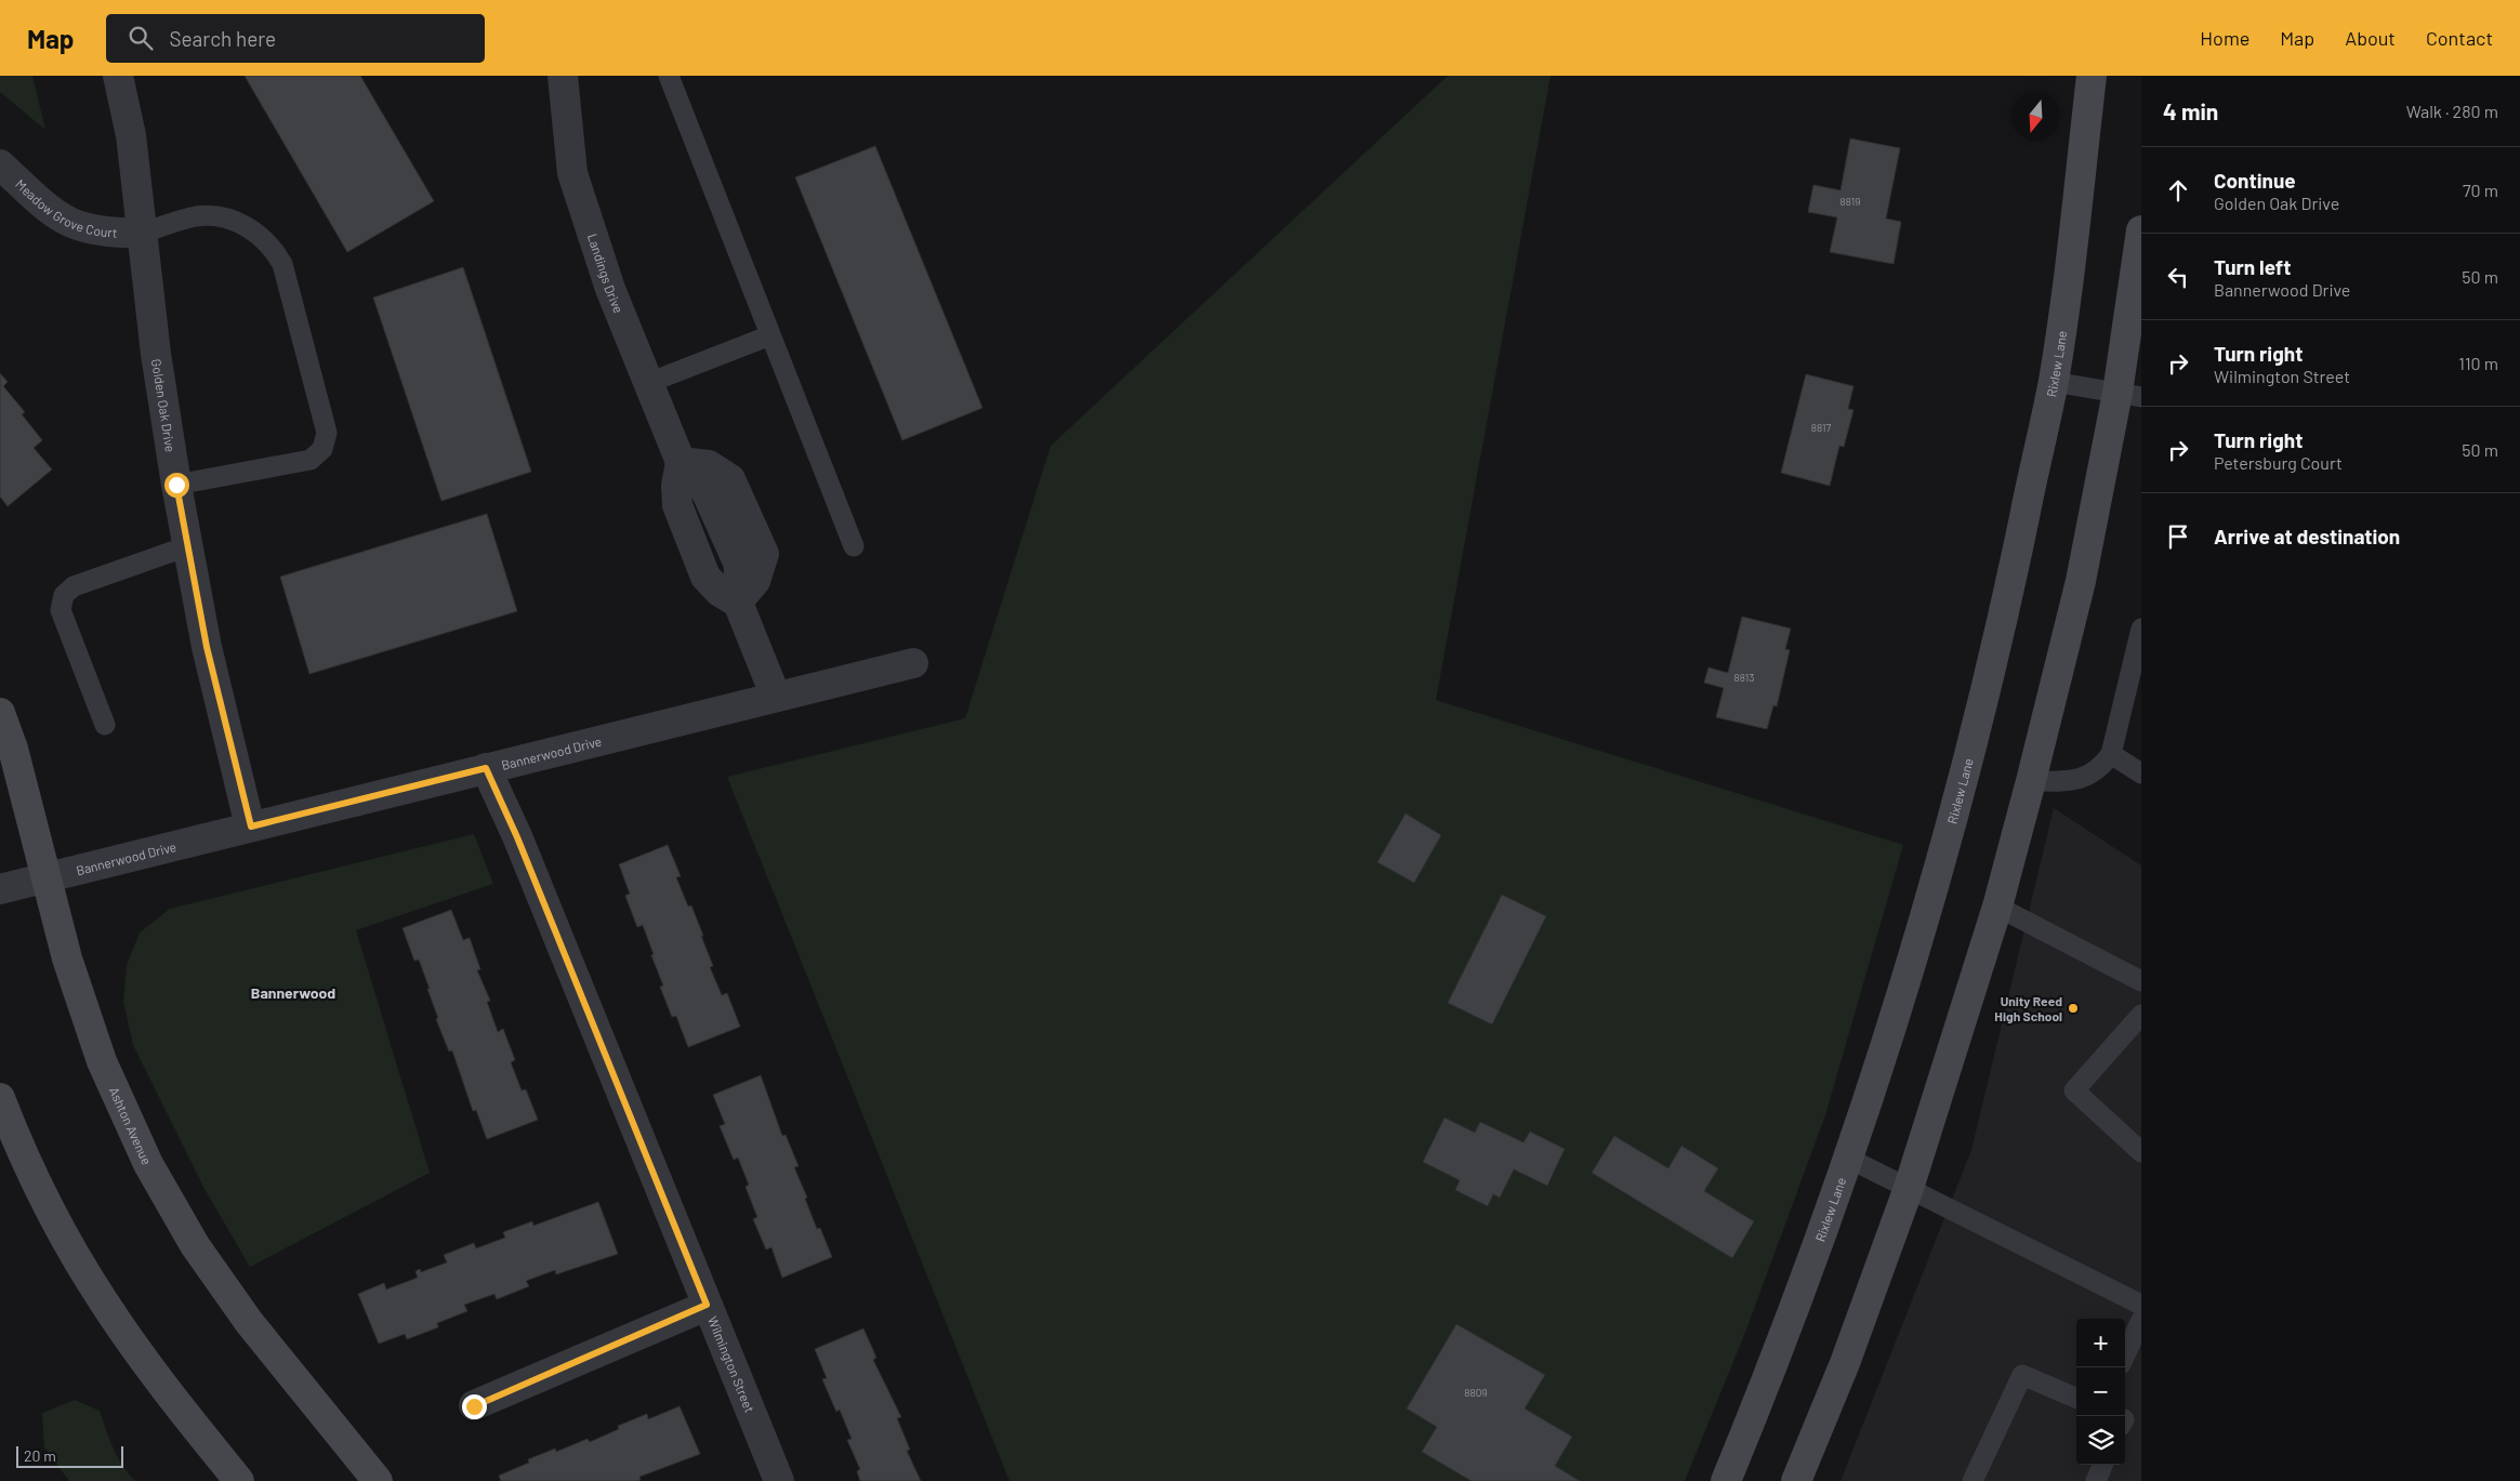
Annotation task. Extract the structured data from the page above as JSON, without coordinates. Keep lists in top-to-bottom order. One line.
{"streets":{"street":["Meadow Grove Court","Landings Drive","Rixlew Lane","Golden Oak Drive","Bannerwood Drive","Ashton Avenue","Wilmington Street"]},"crossings":[["Meadow Grove Court","Golden Oak Drive"],["Golden Oak Drive","Bannerwood Drive"],["Bannerwood Drive","Ashton Avenue"],["Bannerwood Drive","Wilmington Street"]],"districts":["Bannerwood"],"places":["Unity Reed High School"],"house_numbers":["8819","8817","8813","8809"],"scale_bar":"20 m","north":"bottom","page":{"header":"Map","search":"Search here","nav":["Home","Map","About","Contact"],"heading":["4 min","Walk · 280 m"],"list":[["Continue","Golden Oak Drive","70 m"],["Turn left","Bannerwood Drive","50 m"],["Turn right","Wilmington Street","110 m"],["Turn right","Petersburg Court","50 m"],"Arrive at destination"],"map_buttons":["+","−"],"scale":"20 m"}}
